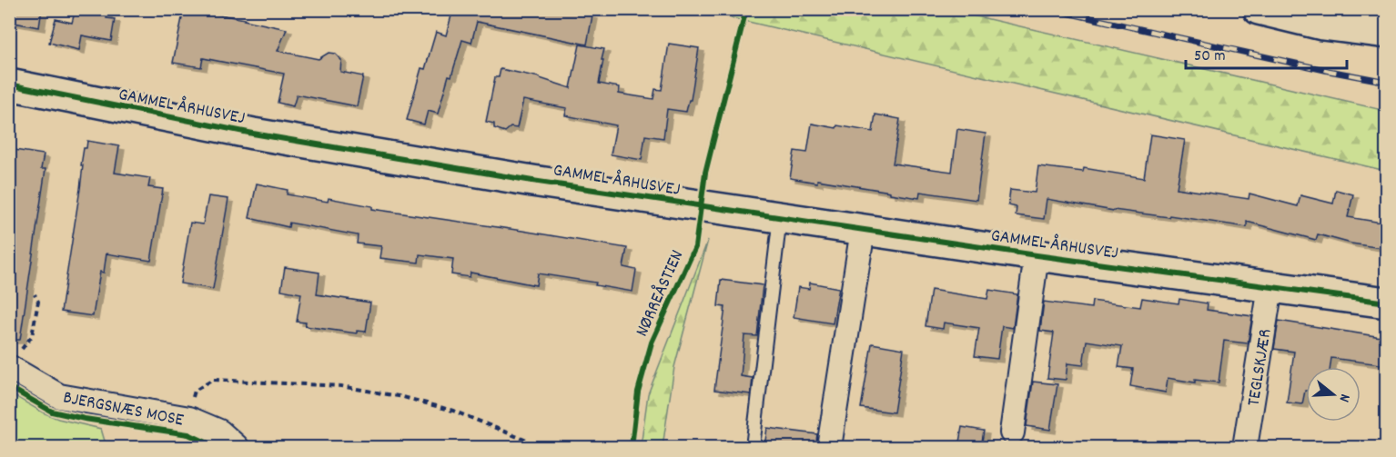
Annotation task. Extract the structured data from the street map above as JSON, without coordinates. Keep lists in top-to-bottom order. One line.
{"streets":{"street":["GAMMEL ÅRHUSVEJ","TEGLSKJÆR","BJERGSNÆS MOSE"],"cycle path":["NØRREÅSTIEN"]},"crossings":[["GAMMEL ÅRHUSVEJ","TEGLSKJÆR"]],"scale_bar":"50 m","north":"right"}
